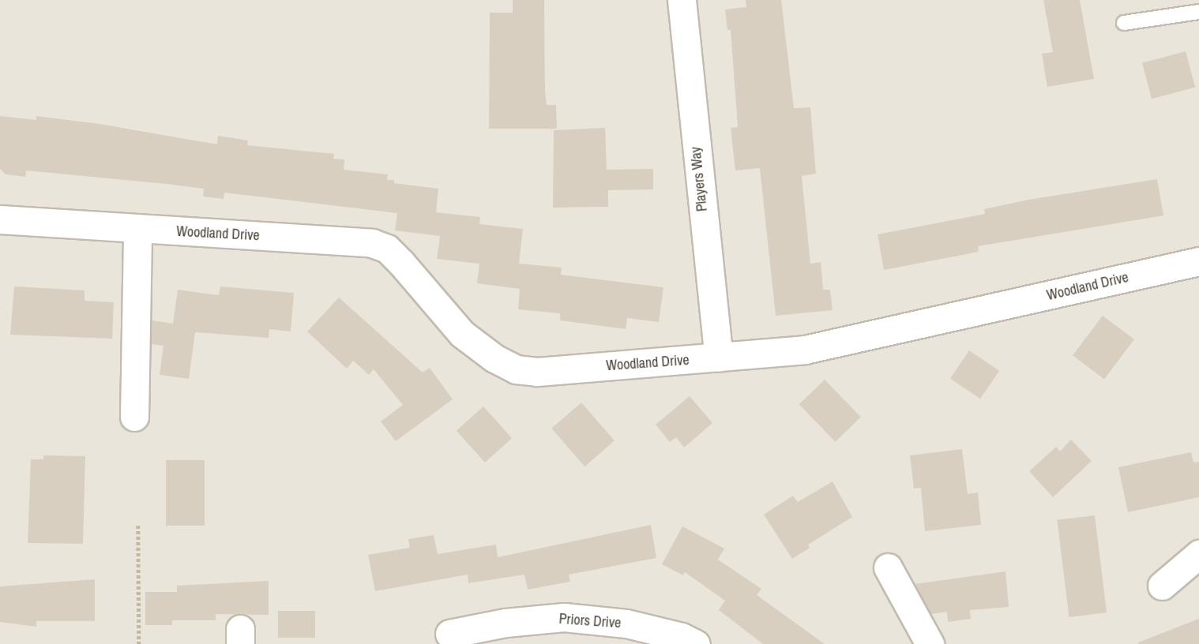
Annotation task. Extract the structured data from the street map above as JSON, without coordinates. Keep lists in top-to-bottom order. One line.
{"streets":{"street":["Players Way","Woodland Drive","Priors Drive"]},"crossings":[["Players Way","Woodland Drive"]]}
